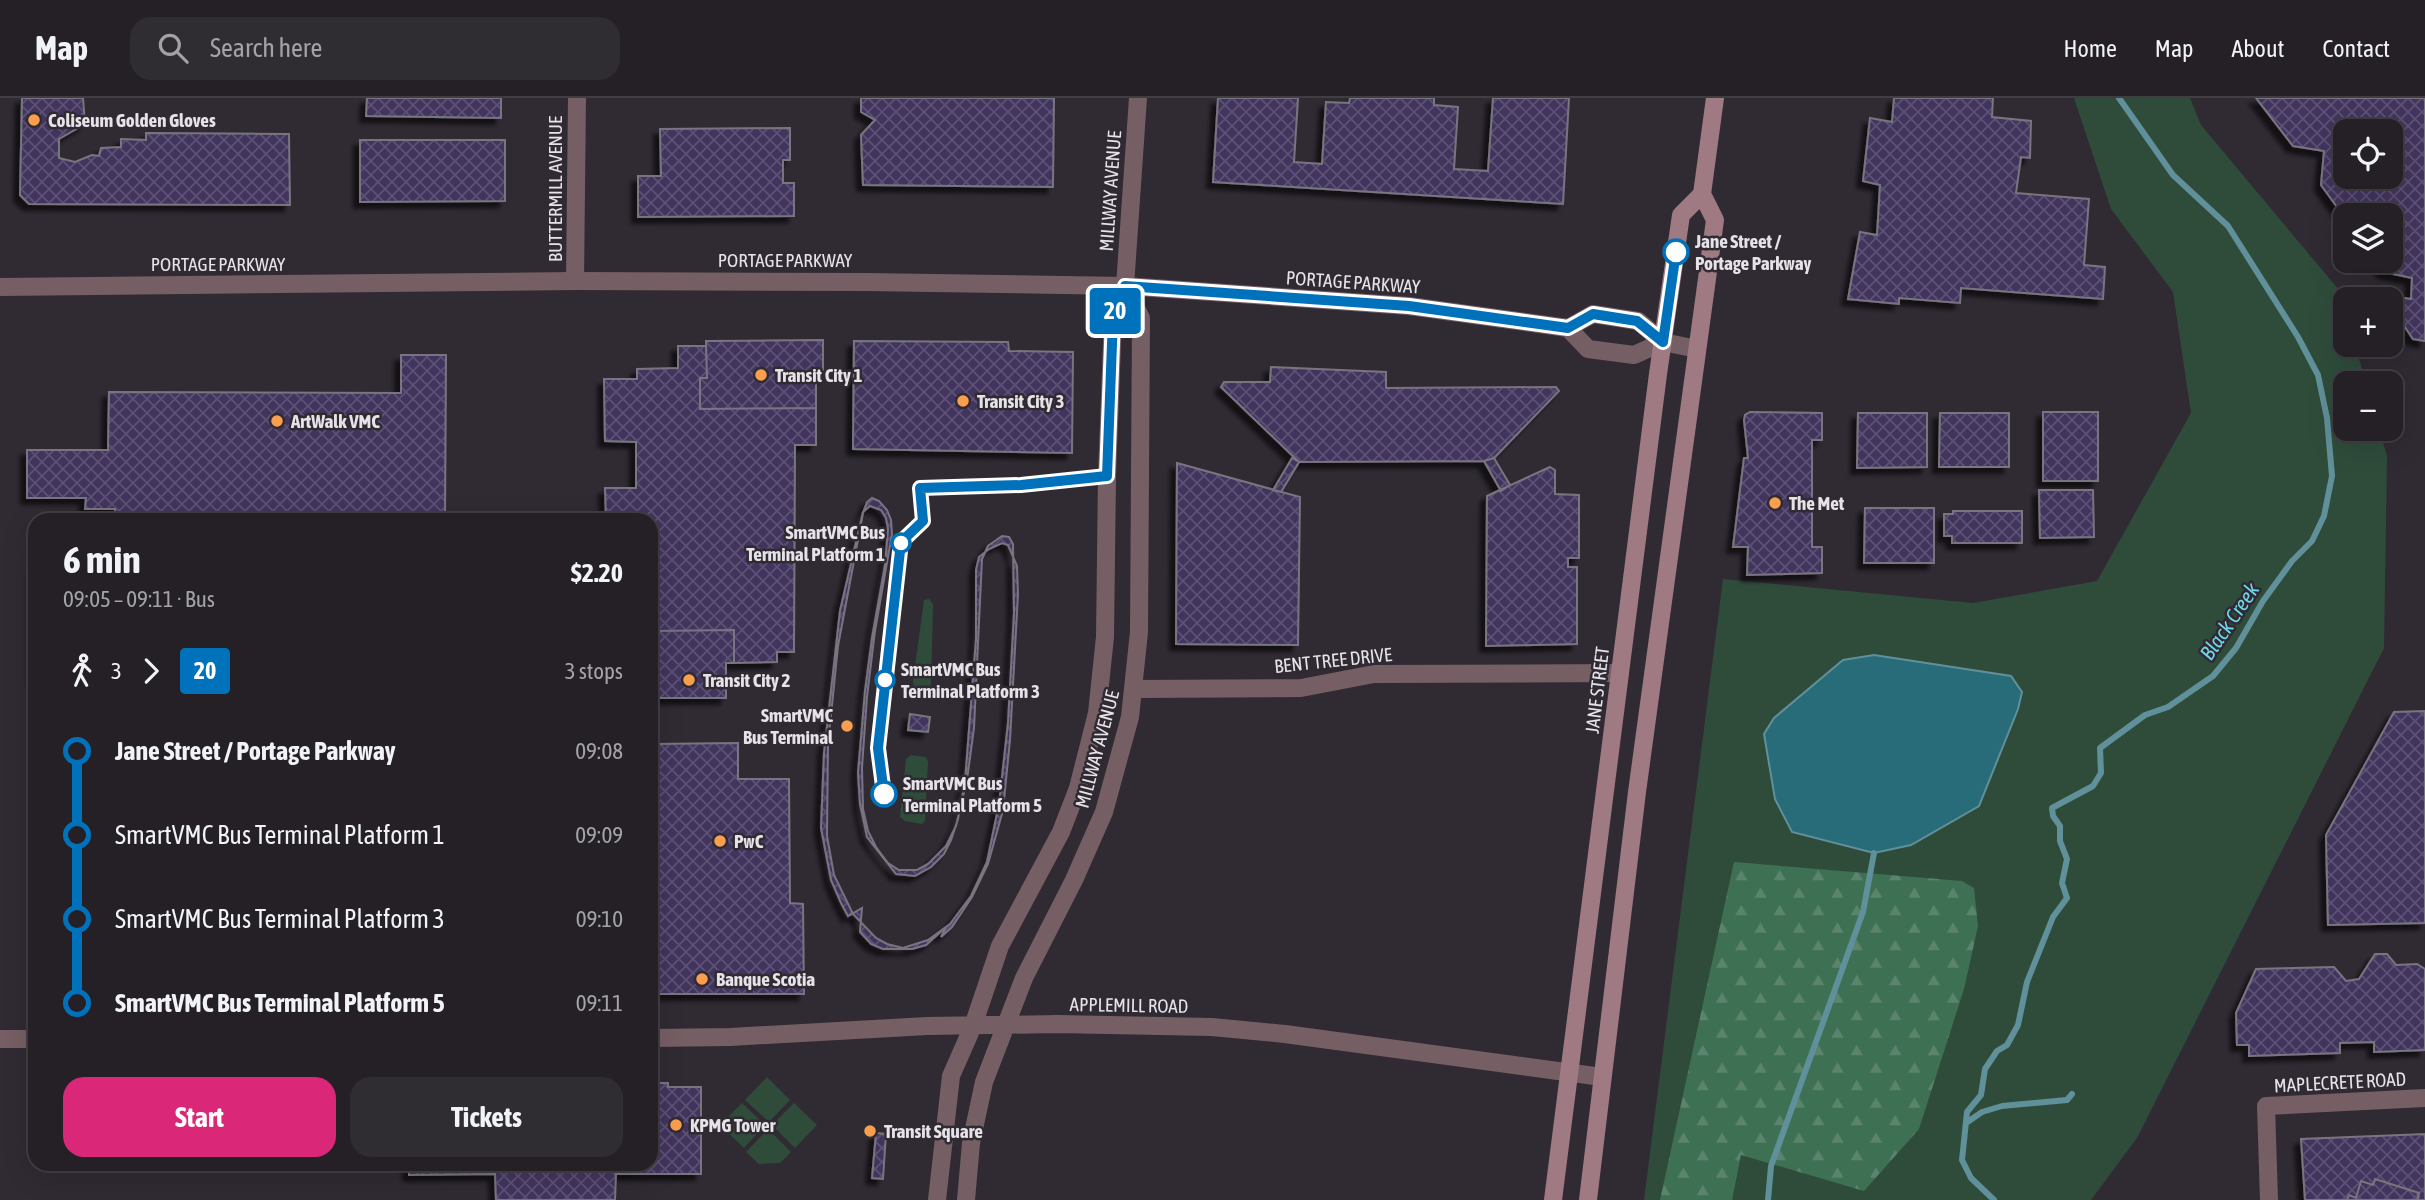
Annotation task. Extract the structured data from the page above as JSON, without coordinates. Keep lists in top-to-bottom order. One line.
{"streets":{"main road":["JANE STREET"],"street":["BUTTERMILL AVENUE","MILLWAY AVENUE","PORTAGE PARKWAY","BENT TREE DRIVE","APPLEMILL ROAD","MAPLECRETE ROAD"]},"crossings":[["BUTTERMILL AVENUE","PORTAGE PARKWAY"],["MILLWAY AVENUE","PORTAGE PARKWAY"],["MILLWAY AVENUE","BENT TREE DRIVE"],["MILLWAY AVENUE","APPLEMILL ROAD"],["BENT TREE DRIVE","JANE STREET"],["JANE STREET","APPLEMILL ROAD"]],"water":["Black Creek"],"places":["Coliseum Golden Gloves","Jane Street / Portage Parkway","Transit City 1","Transit City 3","ArtWalk VMC","The Met","SmartVMC Bus Terminal Platform 1","Transit City 2","SmartVMC Bus Terminal Platform 3","SmartVMC Bus Terminal","SmartVMC Bus Terminal Platform 5","PwC","Banque Scotia","KPMG Tower","Transit Square"],"lines":["bus line 20"],"page":{"header":"Map","search":"Search here","nav":["Home","Map","About","Contact"],"on_map":"20","map_buttons":["+","−"],"heading":["6 min","09:05 – 09:11 · Bus","$2.20"],"legs":["3","20","3 stops"],"list":[{"name":"Jane Street / Portage Parkway","value":"09:08"},{"name":"SmartVMC Bus Terminal Platform 1","value":"09:09"},{"name":"SmartVMC Bus Terminal Platform 3","value":"09:10"},{"name":"SmartVMC Bus Terminal Platform 5","value":"09:11"}],"buttons":["Start","Tickets"]}}
